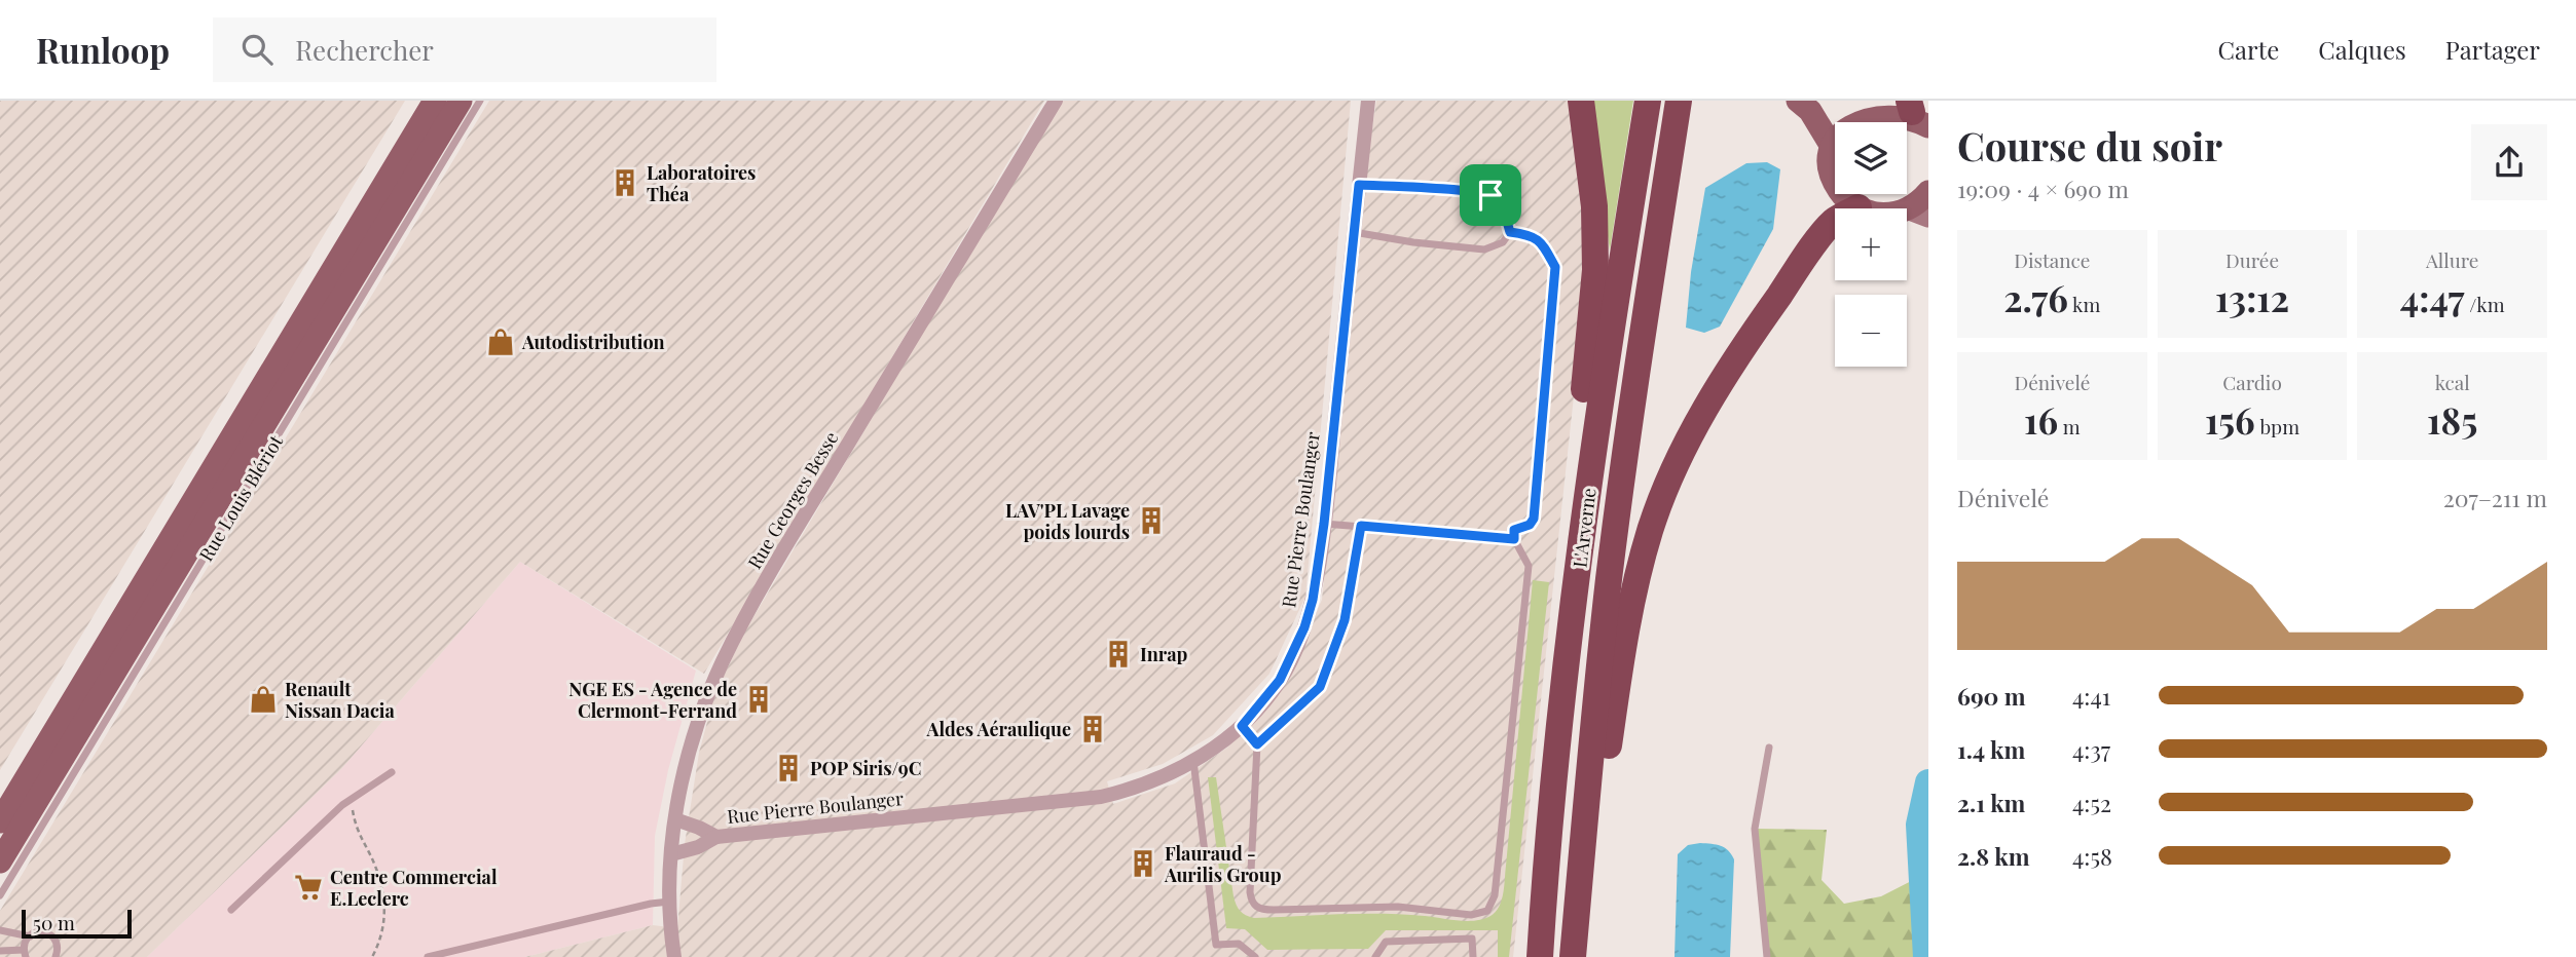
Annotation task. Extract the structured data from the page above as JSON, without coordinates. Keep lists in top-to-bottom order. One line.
{"streets":{"highway":["L'Arverne"],"main road":["Rue Louis Blériot"],"street":["Rue Georges Besse","Rue Pierre Boulanger"]},"crossings":[["Rue Georges Besse","Rue Pierre Boulanger"]],"places":{"building":["Laboratoires Théa","LAV'PL Lavage poids lourds","Inrap","NGE ES - Agence de Clermont-Ferrand","Aldes Aéraulique","POP Siris/9C","Flauraud - Aurilis Group"],"shop":["Autodistribution","Renault Nissan Dacia"],"supermarket":["Centre Commercial E.Leclerc"]},"scale_bar":"50 m","page":{"header":"Runloop","search":"Rechercher","nav":["Carte","Calques","Partager"],"heading":["Course du soir","19:09 · 4 × 690 m"],"map_buttons":["+","−"],"stats":[["Distance","2.76 km"],["Durée","13:12"],["Allure","4:47 /km"],["Dénivelé","16 m"],["Cardio","156 bpm"],["kcal","185"]],"chart":["Dénivelé","207–211 m"],"list":[{"name":"690 m","note":"4:41"},{"name":"1.4 km","note":"4:37"},{"name":"2.1 km","note":"4:52"},{"name":"2.8 km","note":"4:58"}],"scale":"50 m"}}
